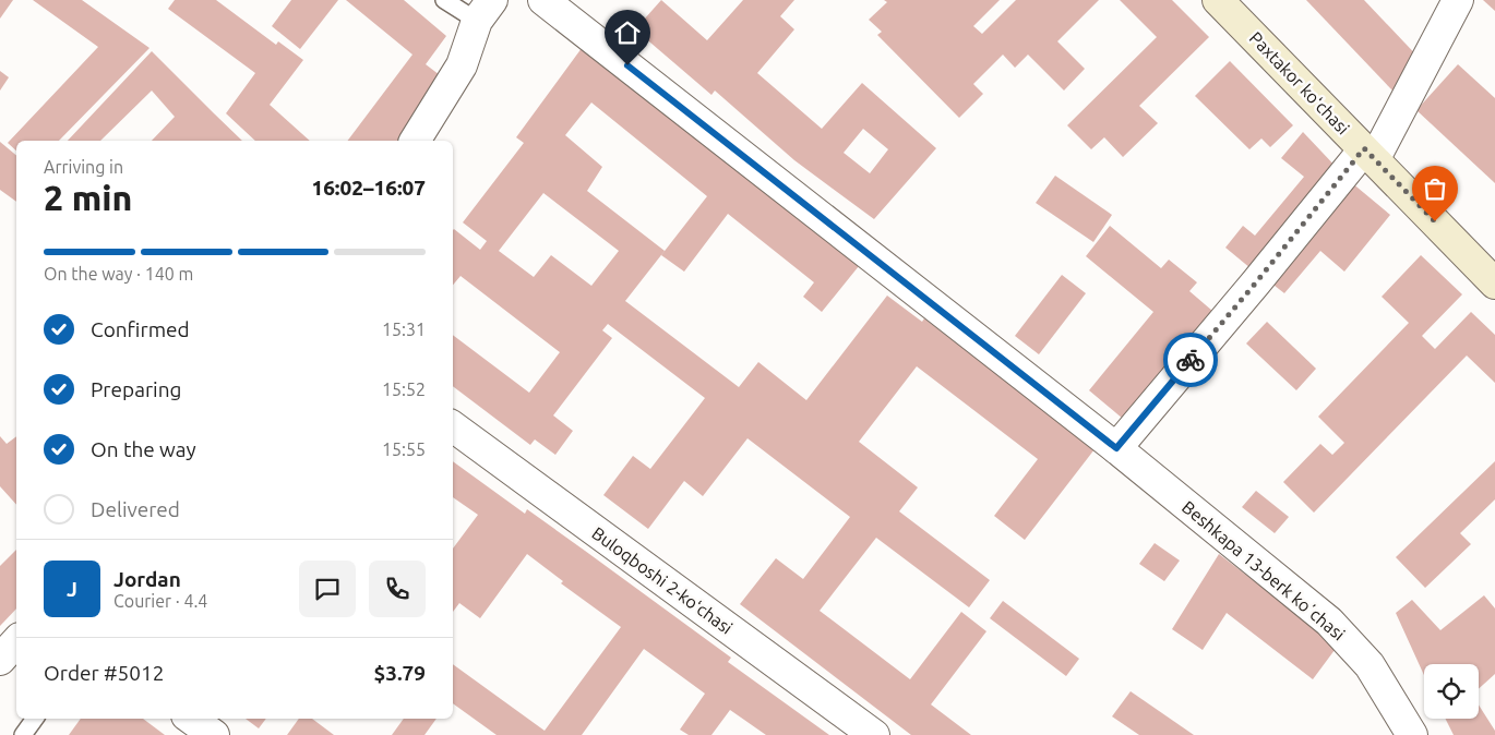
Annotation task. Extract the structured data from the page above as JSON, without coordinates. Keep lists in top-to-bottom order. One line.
{"streets":{"main road":["Paxtakor koʻchasi"],"street":["Beshkapa 13-berk koʼchasi","Buloqboshi 2-koʻchasi"]},"page":{"heading":["2 min","Arriving in","16:02–16:07"],"panel":["Jordan","Courier · 4.4","Order #5012","$3.79"],"bar":"On the way · 140 m","list":[["Confirmed","15:31"],["Preparing","15:52"],["On the way","15:55"],"Delivered"],"round":"J"}}
